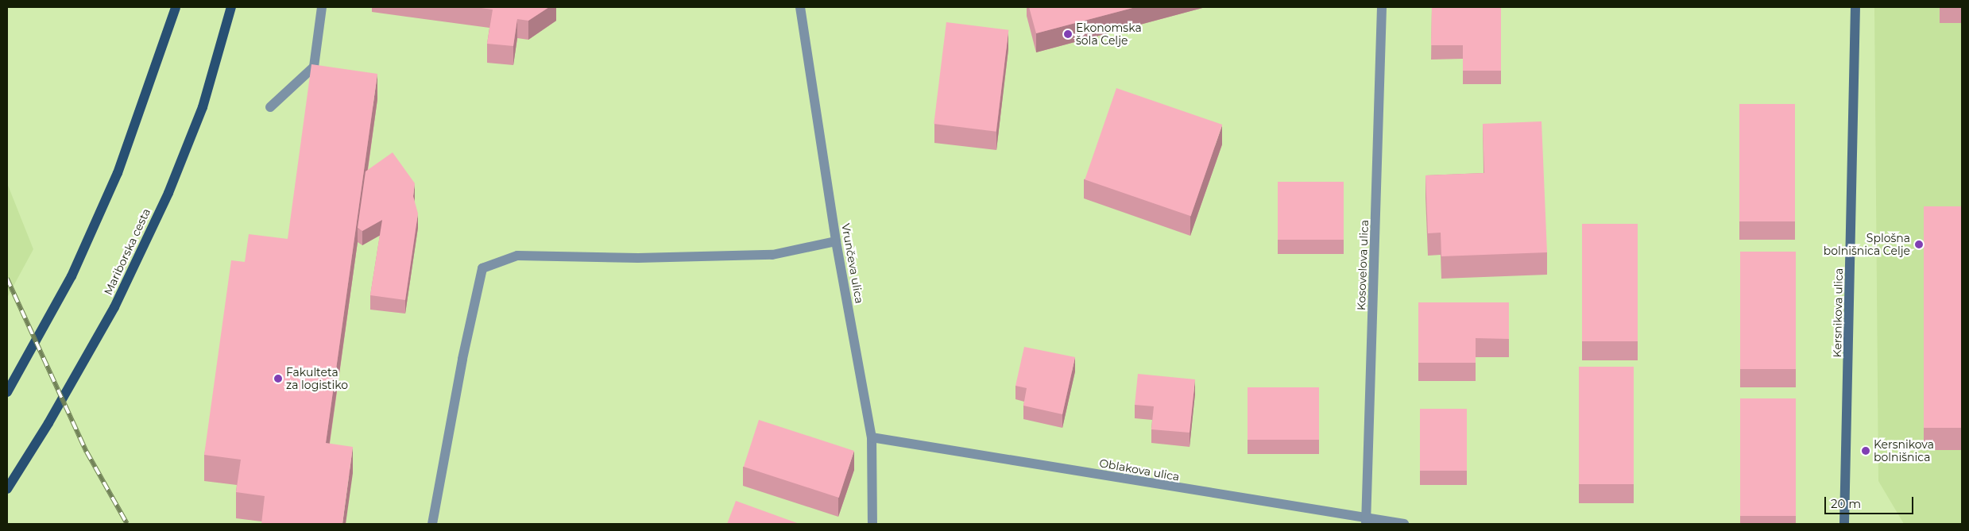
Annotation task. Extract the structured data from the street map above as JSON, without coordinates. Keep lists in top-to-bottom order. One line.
{"streets":{"main road":["Mariborska cesta"],"street":["Vrunčeva ulica","Kosovelova ulica","Kersnikova ulica","Oblakova ulica"]},"crossings":[["Vrunčeva ulica","Oblakova ulica"],["Kosovelova ulica","Oblakova ulica"]],"places":["Ekonomska šola Celje","Splošna bolnišnica Celje","Fakulteta za logistiko","Kersnikova bolnišnica"],"scale_bar":"20 m"}
